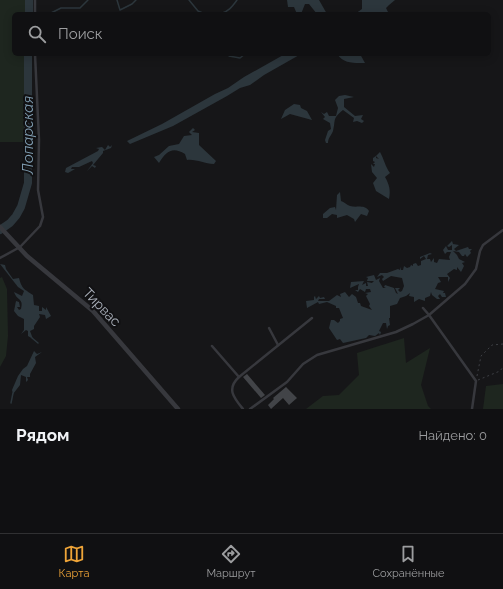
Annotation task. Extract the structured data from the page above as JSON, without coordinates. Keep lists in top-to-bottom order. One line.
{"streets":{"street":["Тирвас"]},"water":["Лопарская"],"page":{"search":"Поиск","heading":["Рядом","Найдено: 0"],"nav":["Карта","Маршрут","Сохранённые"]}}
